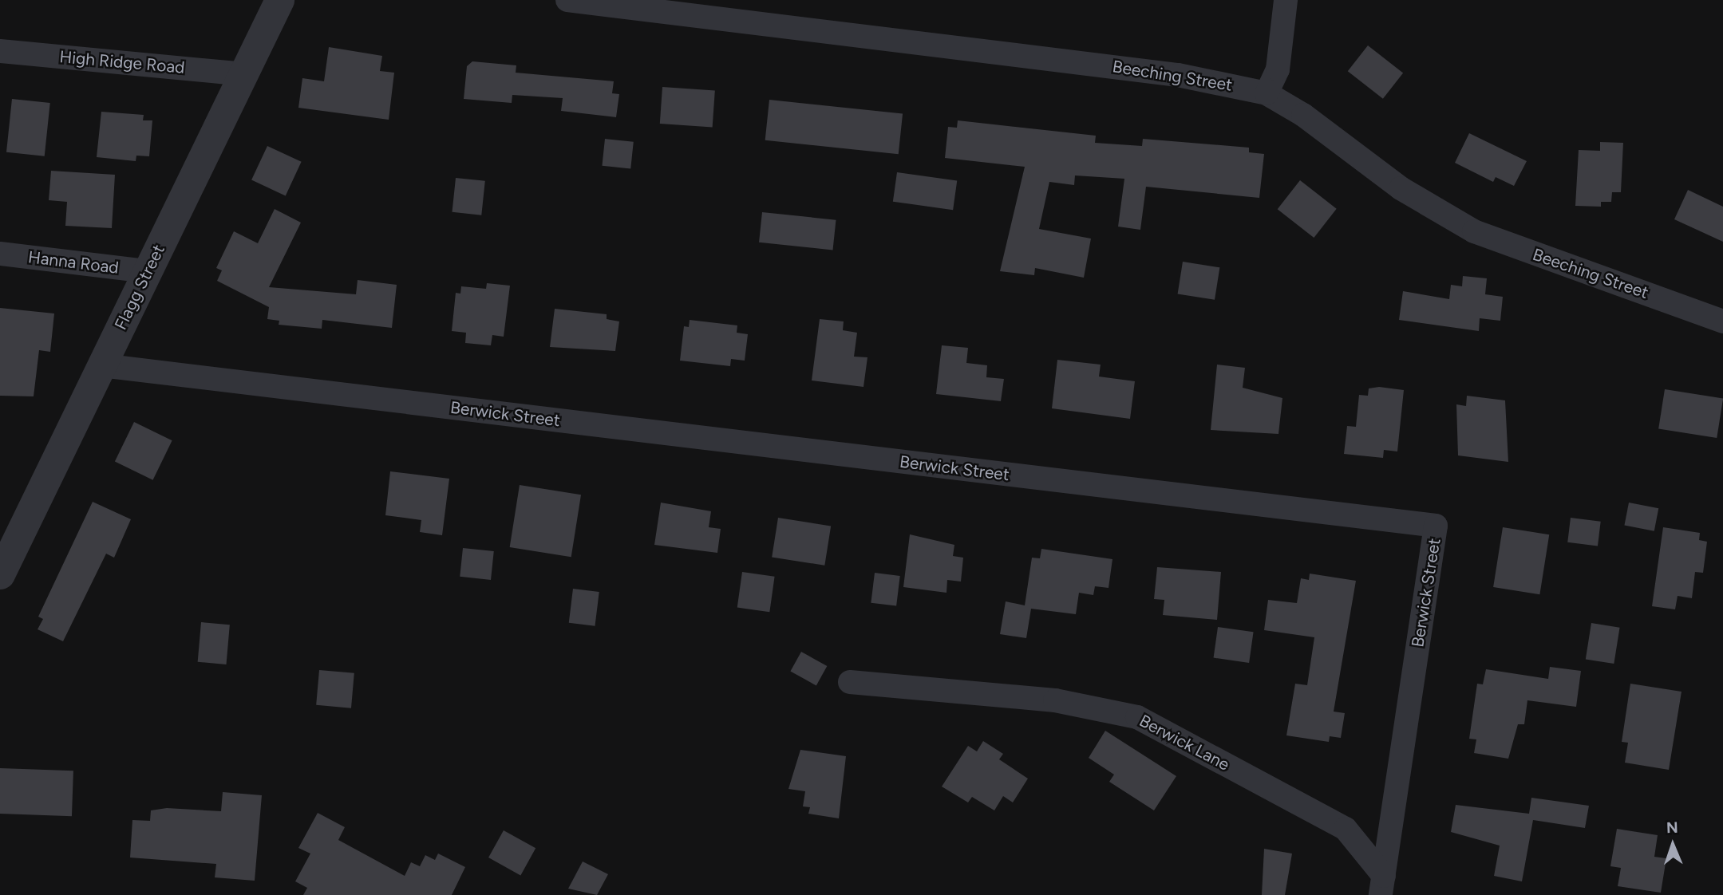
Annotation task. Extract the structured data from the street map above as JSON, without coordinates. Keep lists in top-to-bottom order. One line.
{"streets":{"street":["High Ridge Road","Beeching Street","Hanna Road","Flagg Street","Berwick Street","Berwick Lane"]},"crossings":[["High Ridge Road","Flagg Street"],["Hanna Road","Flagg Street"],["Flagg Street","Berwick Street"],["Berwick Street","Berwick Lane"]],"north":"top"}
